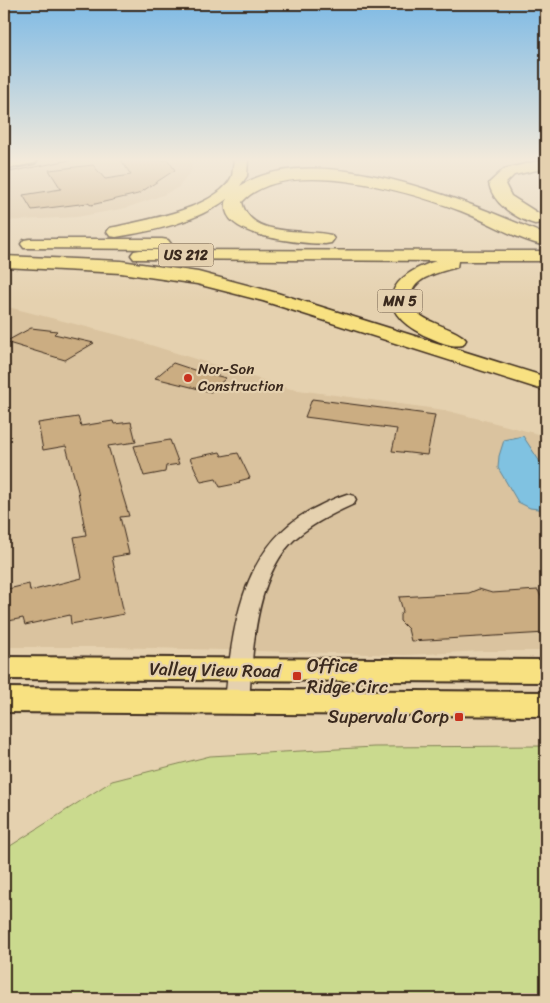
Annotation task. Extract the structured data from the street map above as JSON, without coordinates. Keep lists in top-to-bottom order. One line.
{"streets":{"highway":["US 212","MN 5"],"main road":["Valley View Road"]},"crossings":[["US 212","MN 5"]],"places":{"other":["Nor-Son Construction"],"transit":["Office Ridge Circ","Supervalu Corp"]}}
